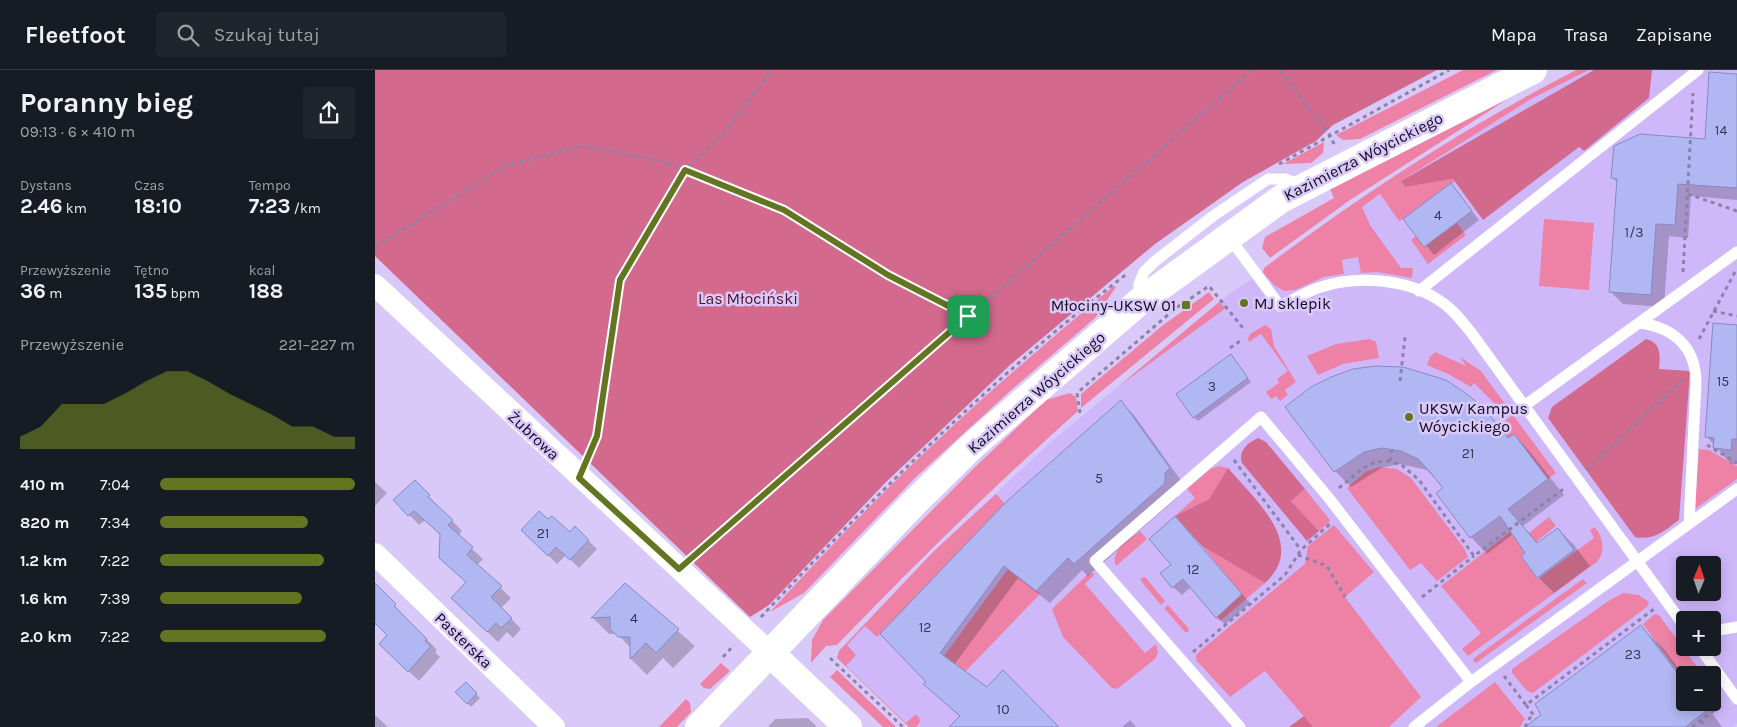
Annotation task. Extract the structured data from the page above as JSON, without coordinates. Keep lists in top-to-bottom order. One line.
{"streets":{"street":["Kazimierza Wóycickiego","Żubrowa","Pasterska"]},"crossings":[["Kazimierza Wóycickiego","Żubrowa"]],"parks":["Las Młociński"],"places":{"other":["MJ sklepik","UKSW Kampus Wóycickiego"],"transit":["Młociny-UKSW 01"]},"house_numbers":["14","4","1/3","15","3","21","5","21","12","4","12","23","10"],"north":"top","page":{"header":"Fleetfoot","search":"Szukaj tutaj","nav":["Mapa","Trasa","Zapisane"],"heading":["Poranny bieg","09:13 · 6 × 410 m"],"stats":[["Dystans","2.46 km"],["Czas","18:10"],["Tempo","7:23 /km"],["Przewyższenie","36 m"],["Tętno","135 bpm"],["kcal","188"]],"chart":["Przewyższenie","221–227 m"],"list":[{"name":"410 m","note":"7:04"},{"name":"820 m","note":"7:34"},{"name":"1.2 km","note":"7:22"},{"name":"1.6 km","note":"7:39"},{"name":"2.0 km","note":"7:22"}],"map_buttons":["+","−"]}}
